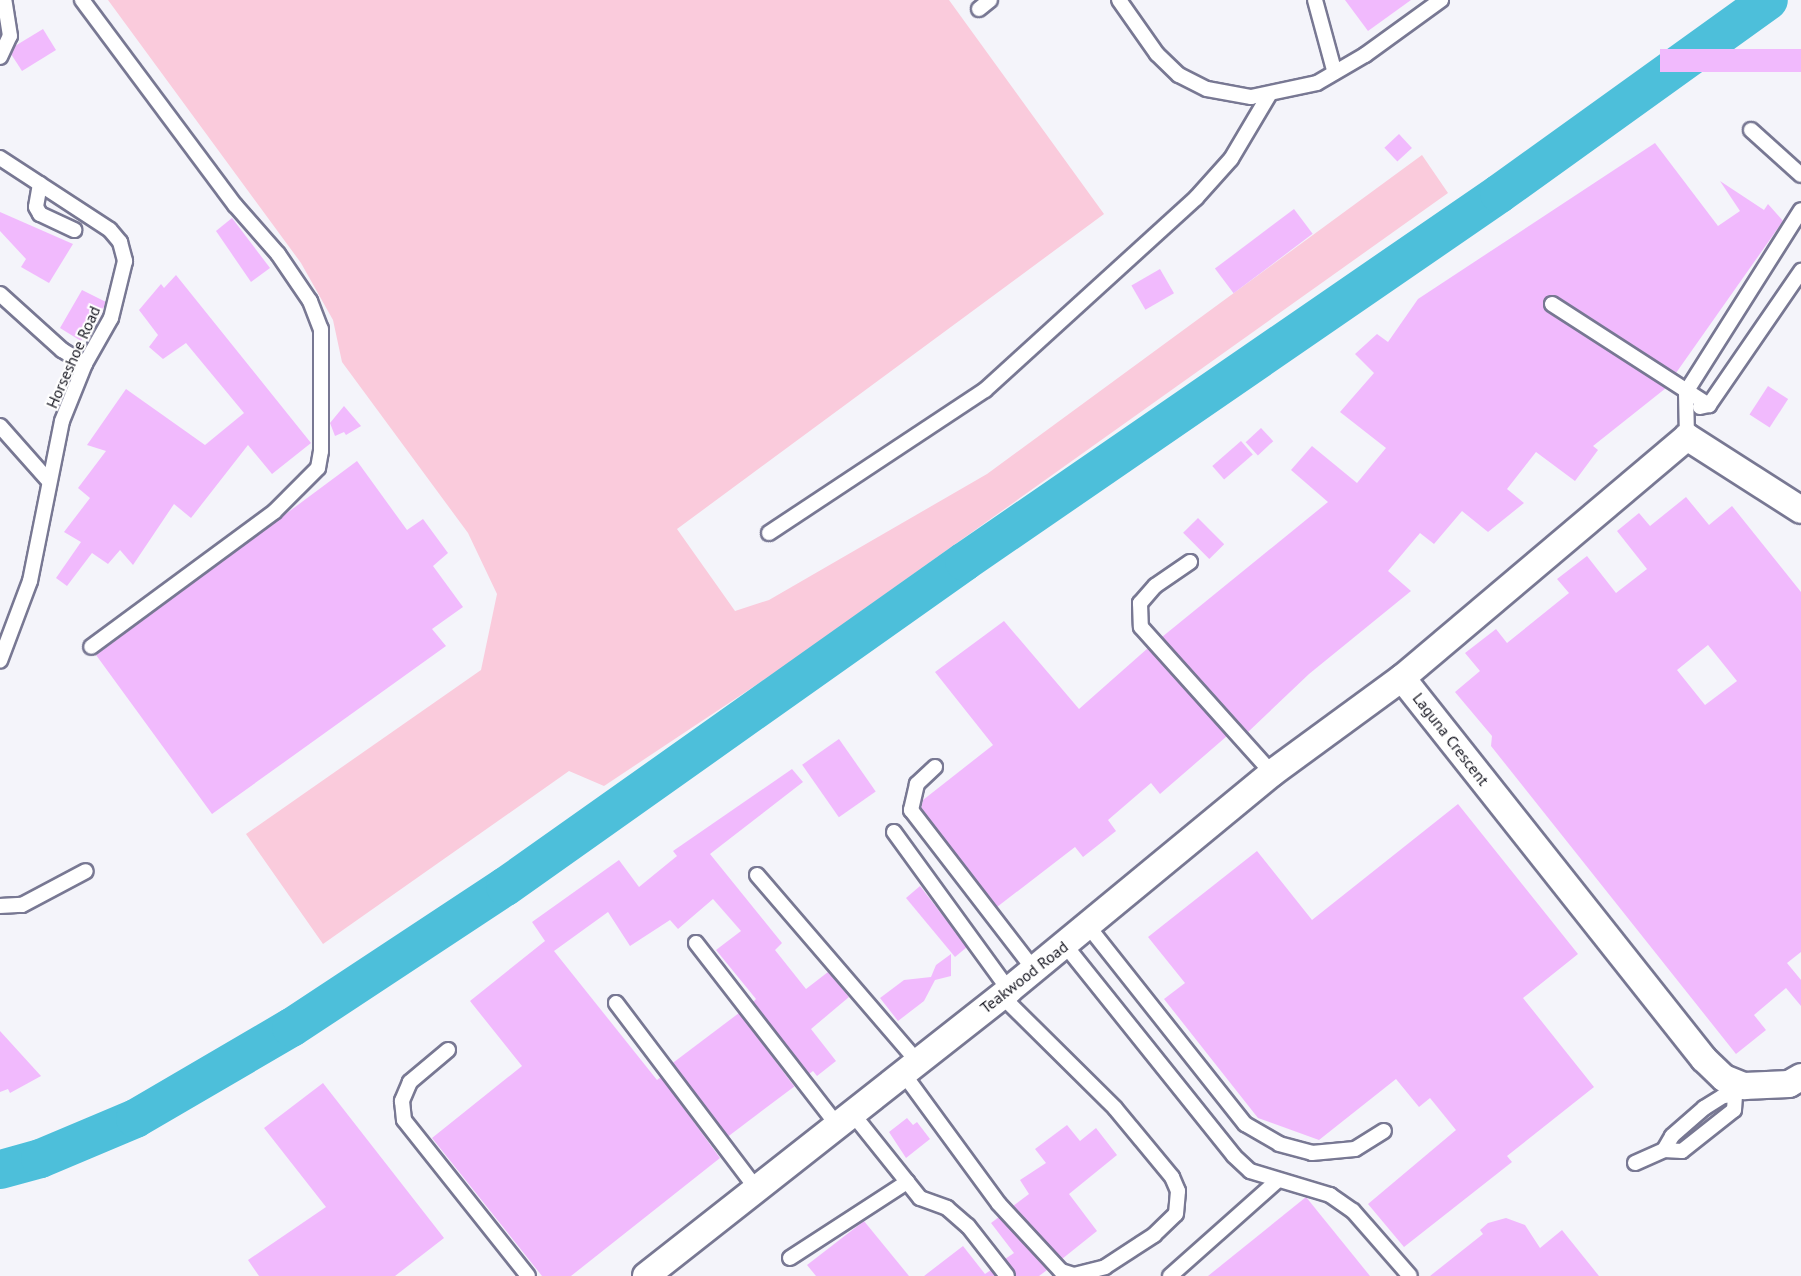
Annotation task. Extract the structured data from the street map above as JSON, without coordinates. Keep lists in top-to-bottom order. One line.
{"streets":{"street":["Laguna Crescent","Teakwood Road"],"lane":["Horseshoe Road"]},"crossings":[["Laguna Crescent","Teakwood Road"]]}
